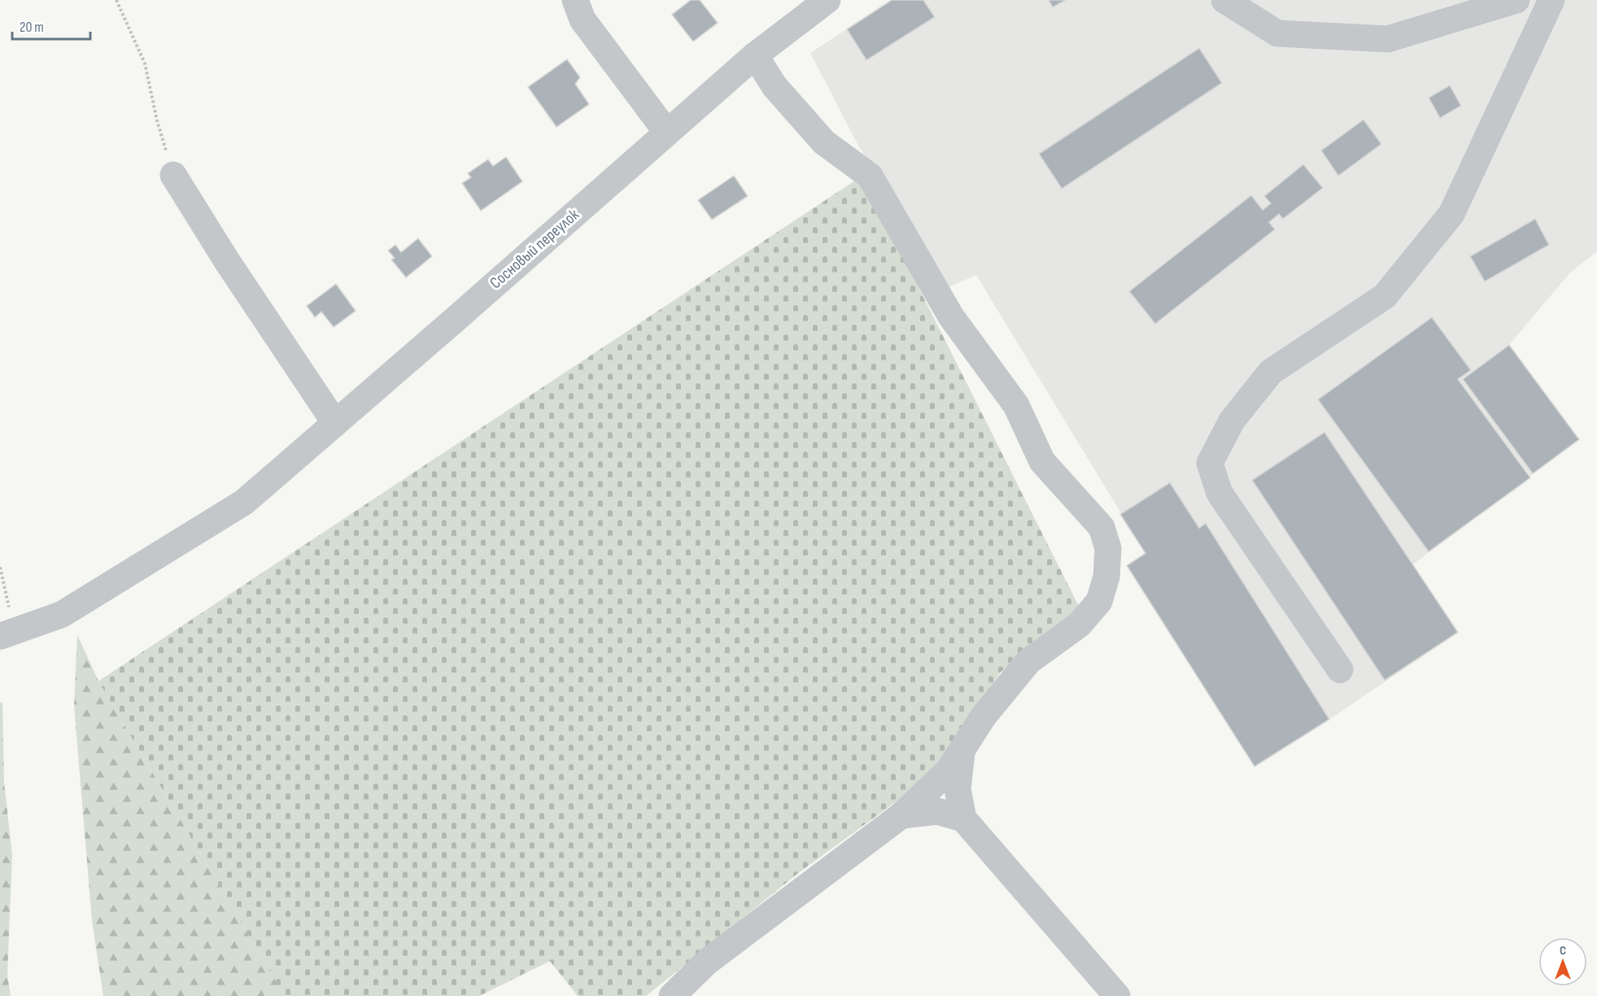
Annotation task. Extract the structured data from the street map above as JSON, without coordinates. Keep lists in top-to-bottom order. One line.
{"streets":{"street":["Сосновый переулок"]},"scale_bar":"20 m","north":"top"}
